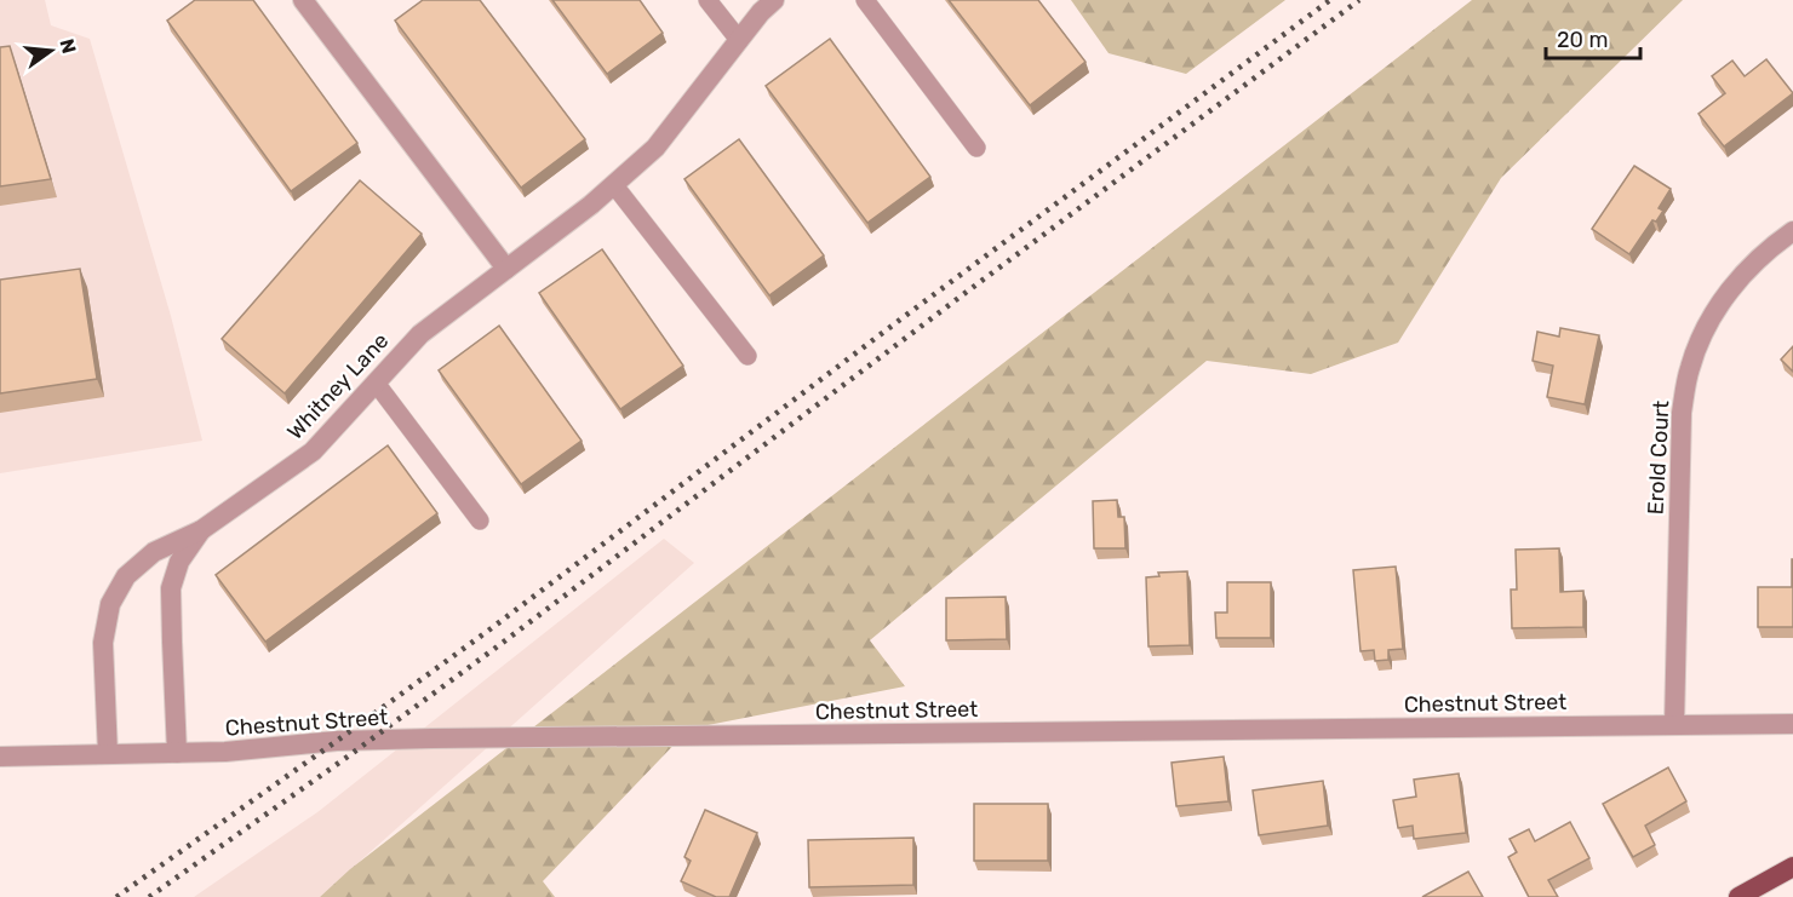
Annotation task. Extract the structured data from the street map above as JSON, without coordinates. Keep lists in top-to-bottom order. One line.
{"streets":{"street":["Whitney Lane","Erold Court","Chestnut Street"]},"crossings":[["Whitney Lane","Chestnut Street"],["Erold Court","Chestnut Street"]],"scale_bar":"20 m","north":"right"}
